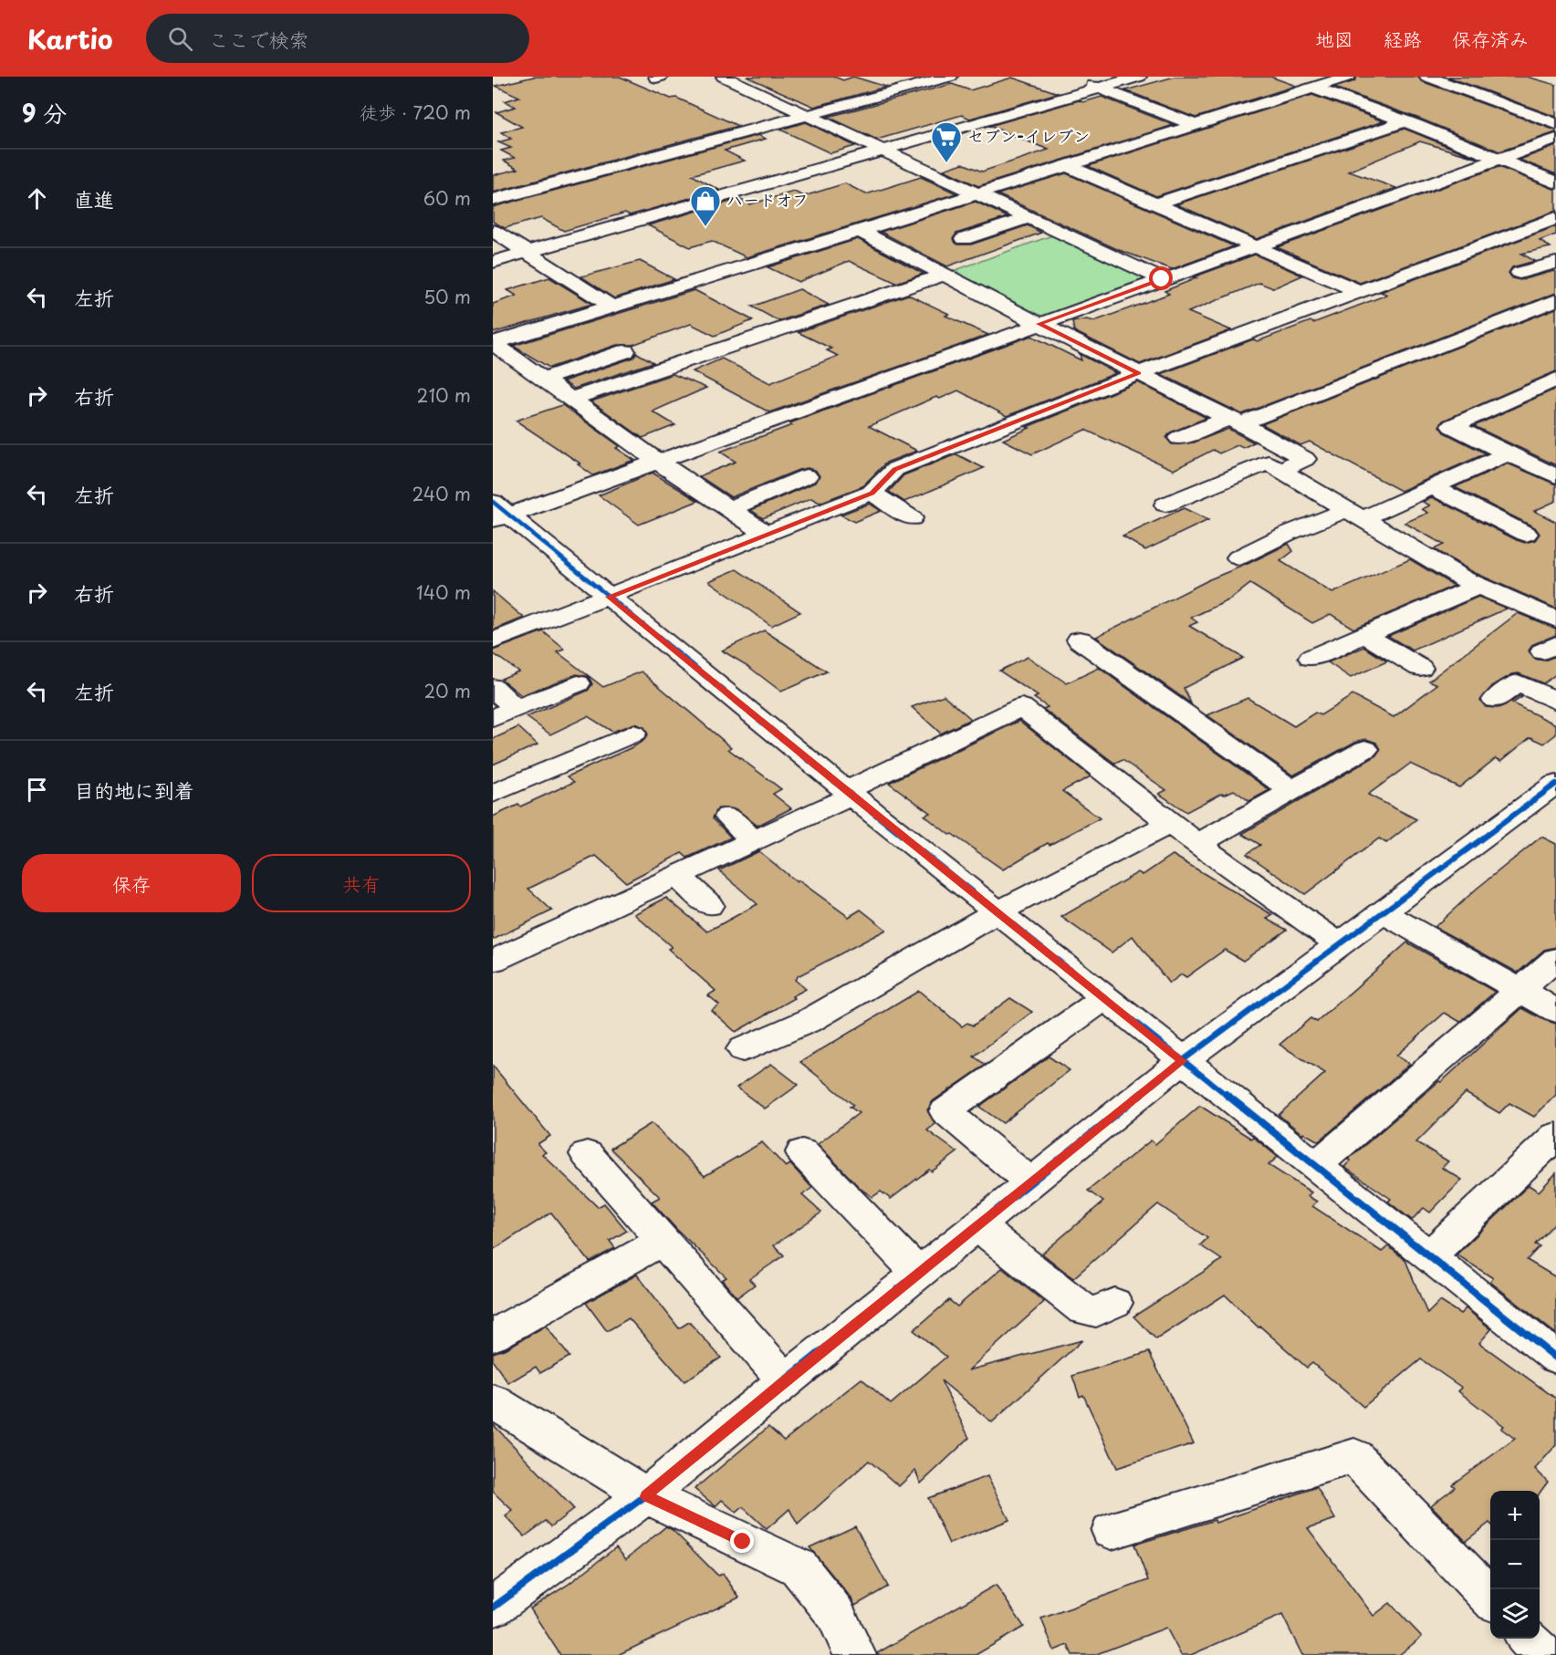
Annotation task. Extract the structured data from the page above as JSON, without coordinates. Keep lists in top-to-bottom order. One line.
{"places":{"supermarket":["セブン-イレブン"],"shop":["ハードオフ"]},"page":{"header":"Kartio","search":"ここで検索","nav":["地図","経路","保存済み"],"heading":["9 分","徒歩 · 720 m"],"list":[["直進","60 m"],["左折","50 m"],["右折","210 m"],["左折","240 m"],["右折","140 m"],["左折","20 m"],"目的地に到着"],"buttons":["保存","共有"],"map_buttons":["+","−"]}}
